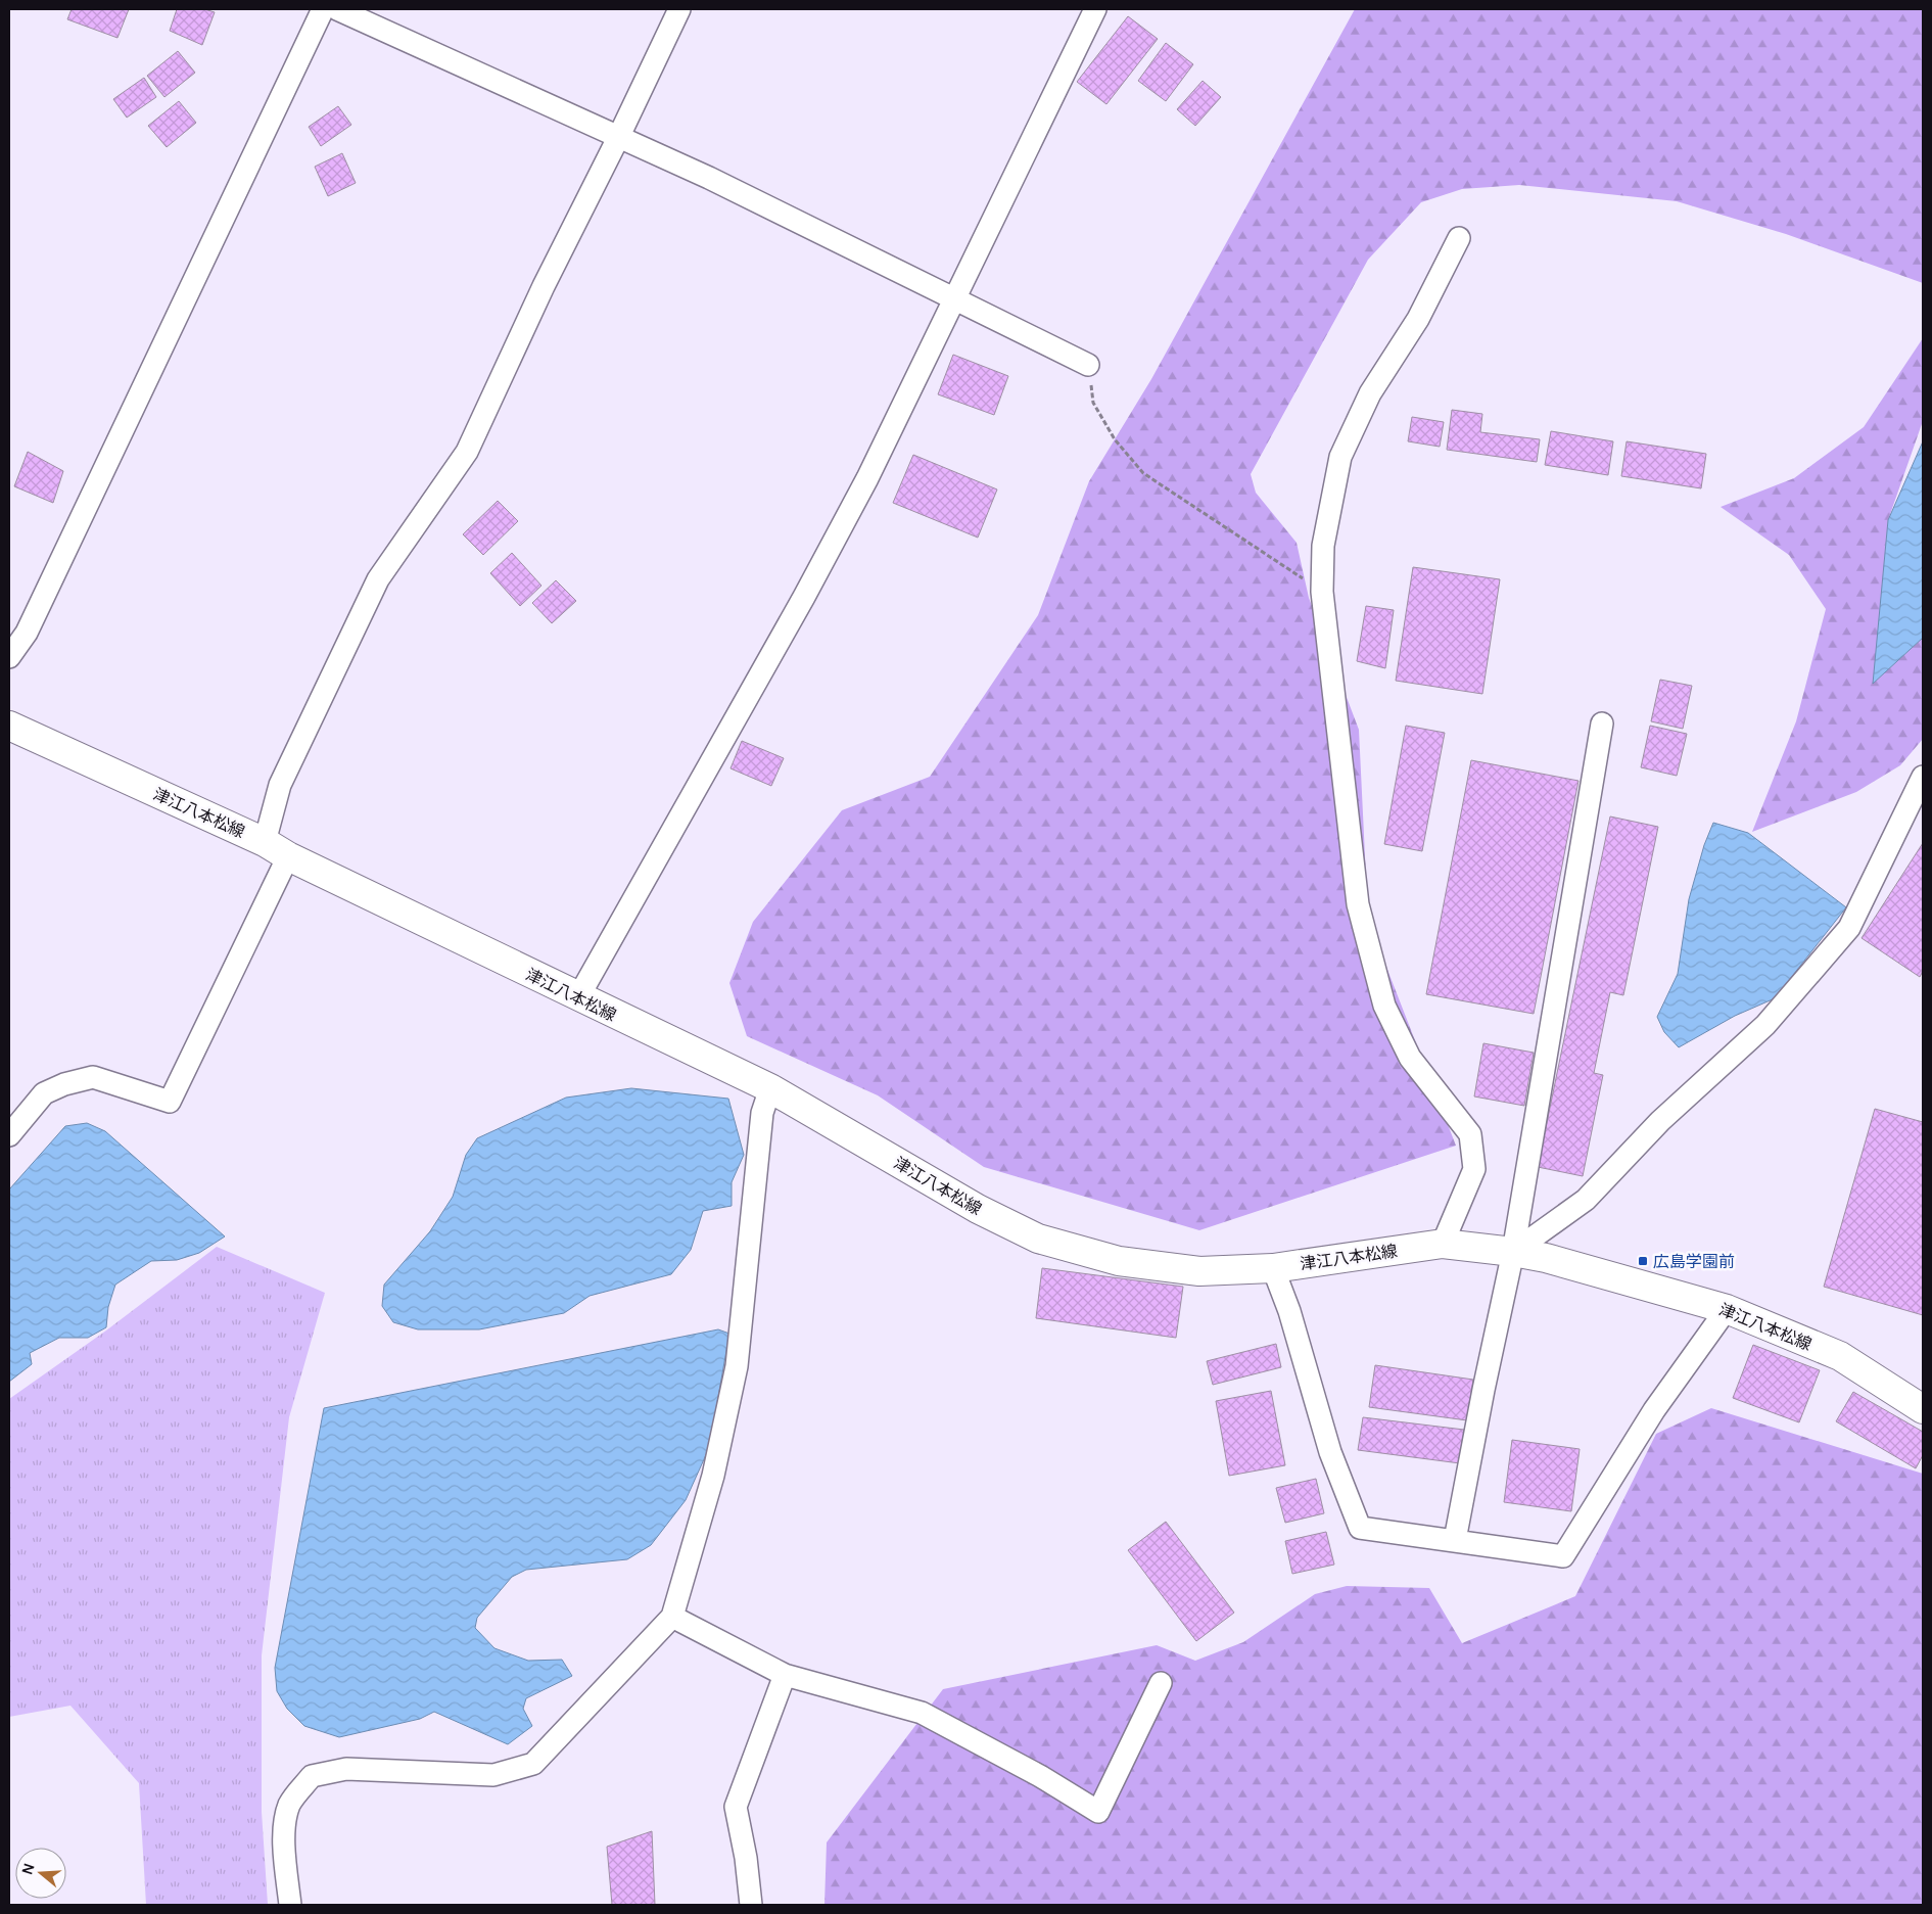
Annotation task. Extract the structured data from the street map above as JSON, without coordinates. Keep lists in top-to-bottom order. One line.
{"streets":{"main road":["津江八本松線"]},"places":{"transit":["広島学園前"]},"north":"left"}
